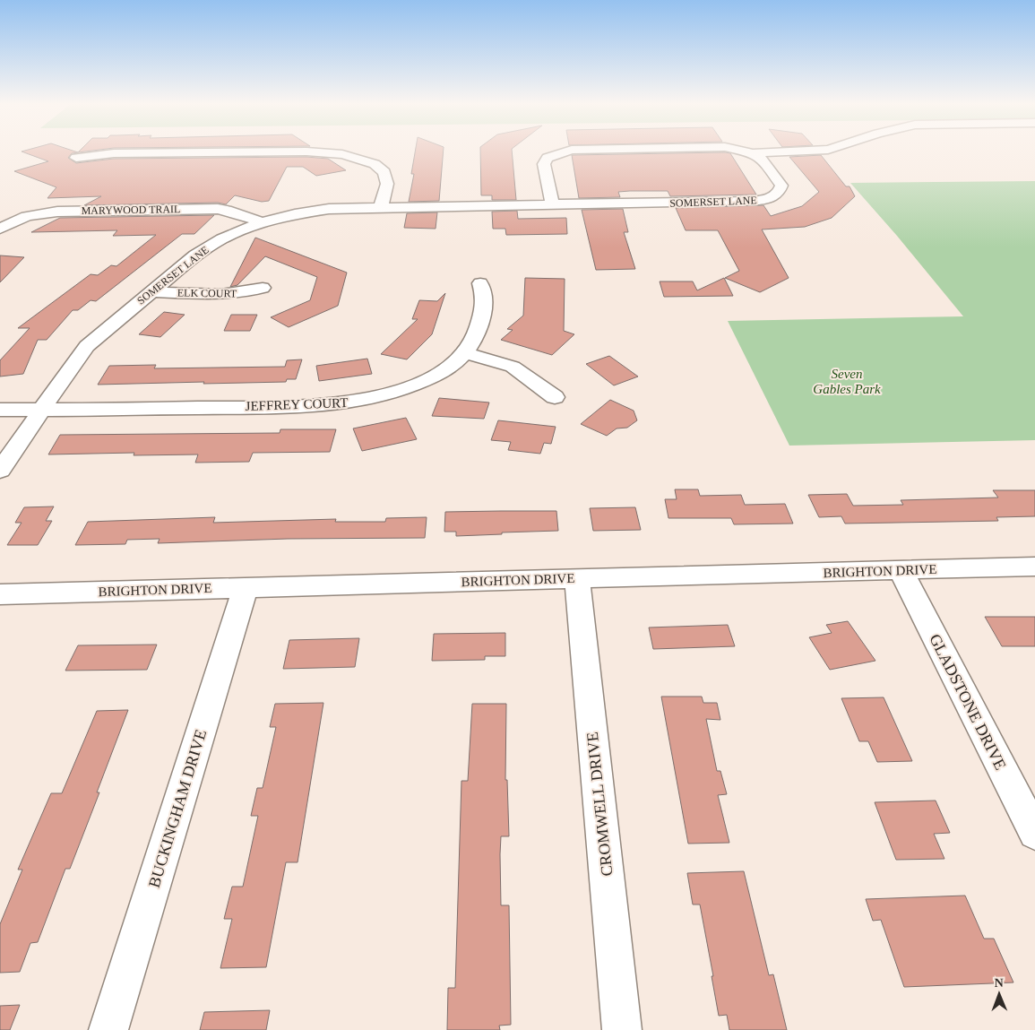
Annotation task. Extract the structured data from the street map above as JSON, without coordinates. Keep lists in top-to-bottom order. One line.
{"streets":{"street":["SOMERSET LANE","MARYWOOD TRAIL","ELK COURT","JEFFREY COURT","BRIGHTON DRIVE","GLADSTONE DRIVE","CROMWELL DRIVE","BUCKINGHAM DRIVE"]},"crossings":[["SOMERSET LANE","MARYWOOD TRAIL"],["SOMERSET LANE","ELK COURT"],["SOMERSET LANE","JEFFREY COURT"],["BRIGHTON DRIVE","GLADSTONE DRIVE"],["BRIGHTON DRIVE","CROMWELL DRIVE"],["BRIGHTON DRIVE","BUCKINGHAM DRIVE"]],"parks":["Seven Gables Park"],"north":"top"}
